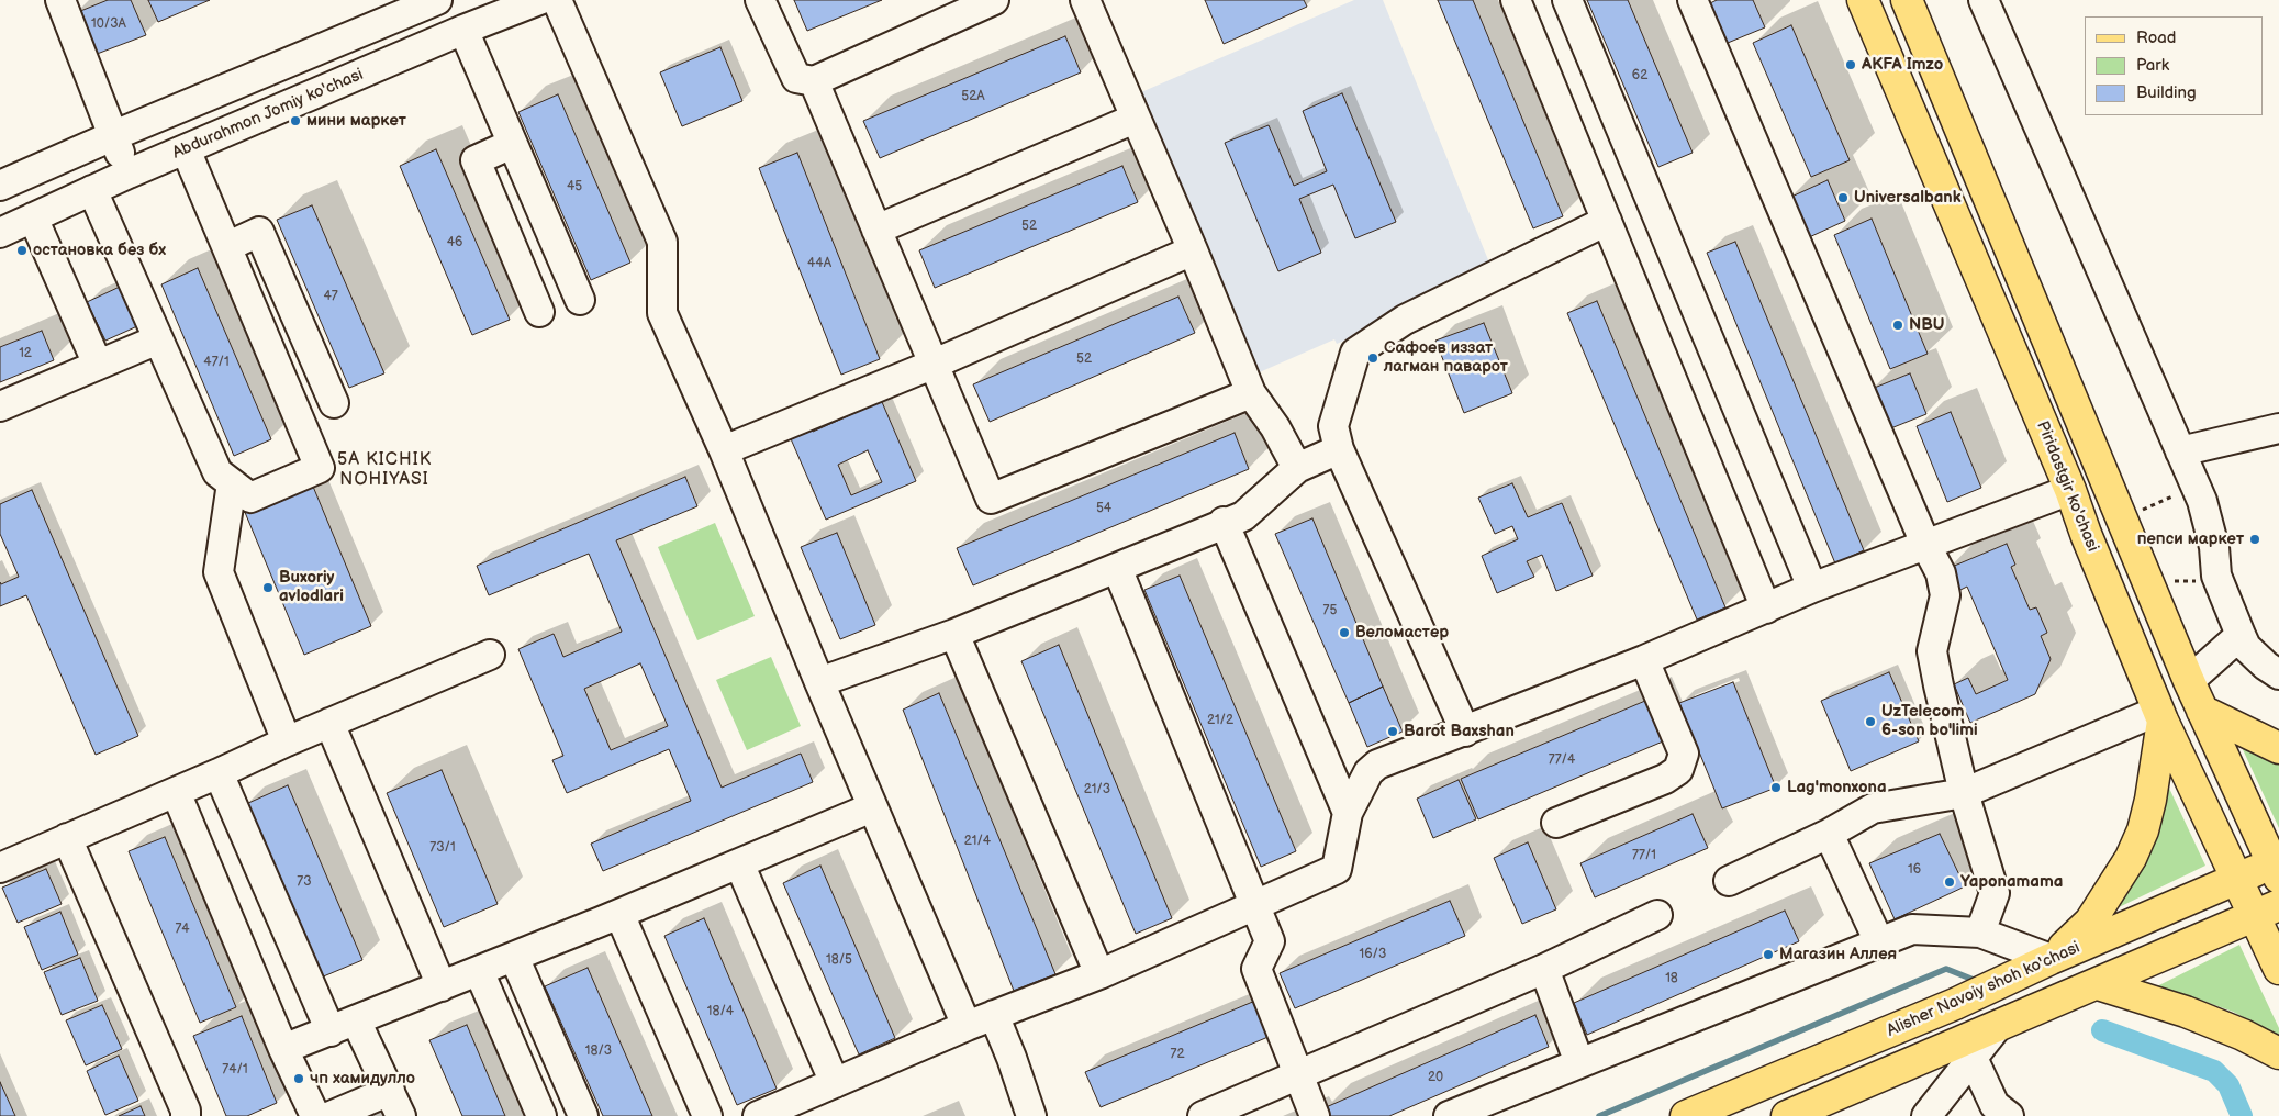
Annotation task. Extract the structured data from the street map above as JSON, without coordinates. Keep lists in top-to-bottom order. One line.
{"streets":{"main road":["Piridastgir ko'chasi","Alisher Navoiy shoh ko'chasi"],"street":["Abdurahmon Jomiy ko'chasi"]},"crossings":[["Piridastgir ko'chasi","Alisher Navoiy shoh ko'chasi"]],"districts":["5A KICHIK NOHIYASI"],"places":["AKFA Imzo","мини маркет","Universalbank","остановка без бх","NBU","Сафоев иззат лагман паварот","пепси маркет","Buxoriy avlodlari","Веломастер","UzTelecom 6-son bo'limi","Barot Baxshan","Lag'monxona","Yaponamama","Магазин Аллея","чп хамидулло"],"house_numbers":["10/3A","62","52A","45","52","46","44A","47","12","52","47/1","54","75","21/2","77/4","21/3","21/4","73/1","77/1","16","73","74","16/3","18/5","18","18/4","18/3","72","74/1","20"],"legend":["Road","Park","Building"]}
